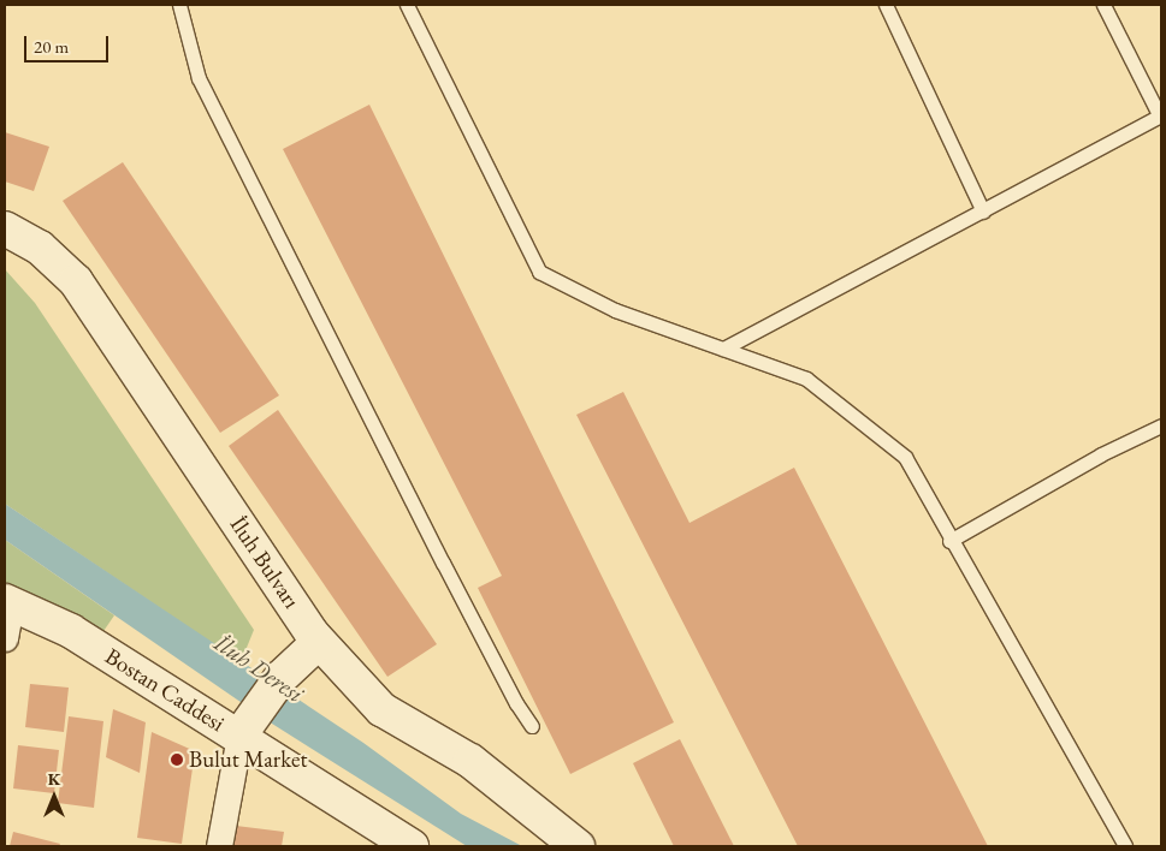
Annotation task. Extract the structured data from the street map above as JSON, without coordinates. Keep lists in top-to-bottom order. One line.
{"streets":{"street":["İluh Bulvarı","Bostan Caddesi"]},"water":["İluh Deresi"],"places":["Bulut Market"],"scale_bar":"20 m","north":"top"}
